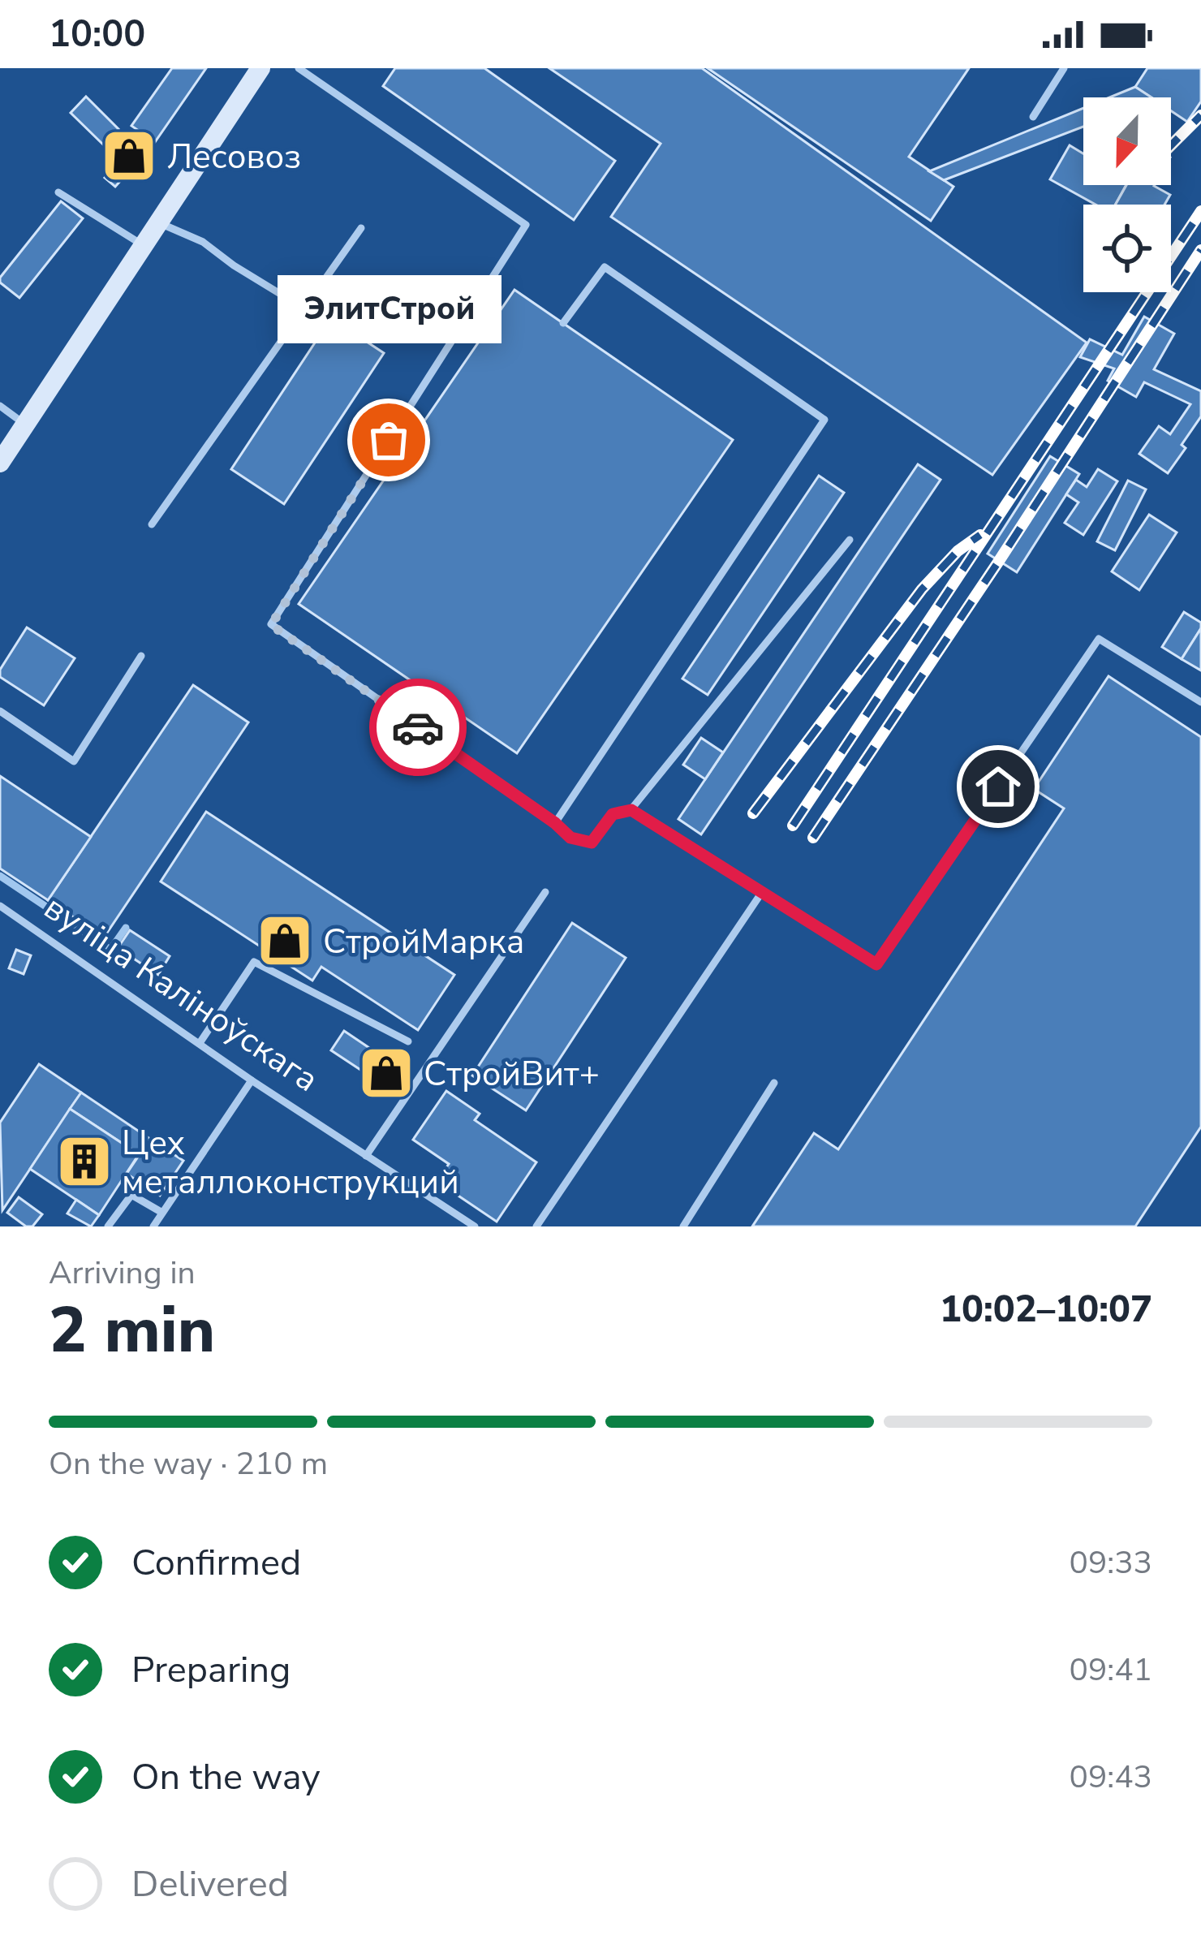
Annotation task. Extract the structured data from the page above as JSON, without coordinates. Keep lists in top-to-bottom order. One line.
{"streets":{"lane":["вуліца Каліноўскага"]},"places":{"shop":["Лесовоз","СтройМарка","СтройВит+"],"other":["ЭлитСтрой"],"building":["Цех металлоконструкций"]},"north":"bottom","page":{"status":"10:00","bubble":"ЭлитСтрой","heading":["2 min","Arriving in","10:02–10:07"],"bar":"On the way · 210 m","list":[["Confirmed","09:33"],["Preparing","09:41"],["On the way","09:43"],"Delivered"]}}
